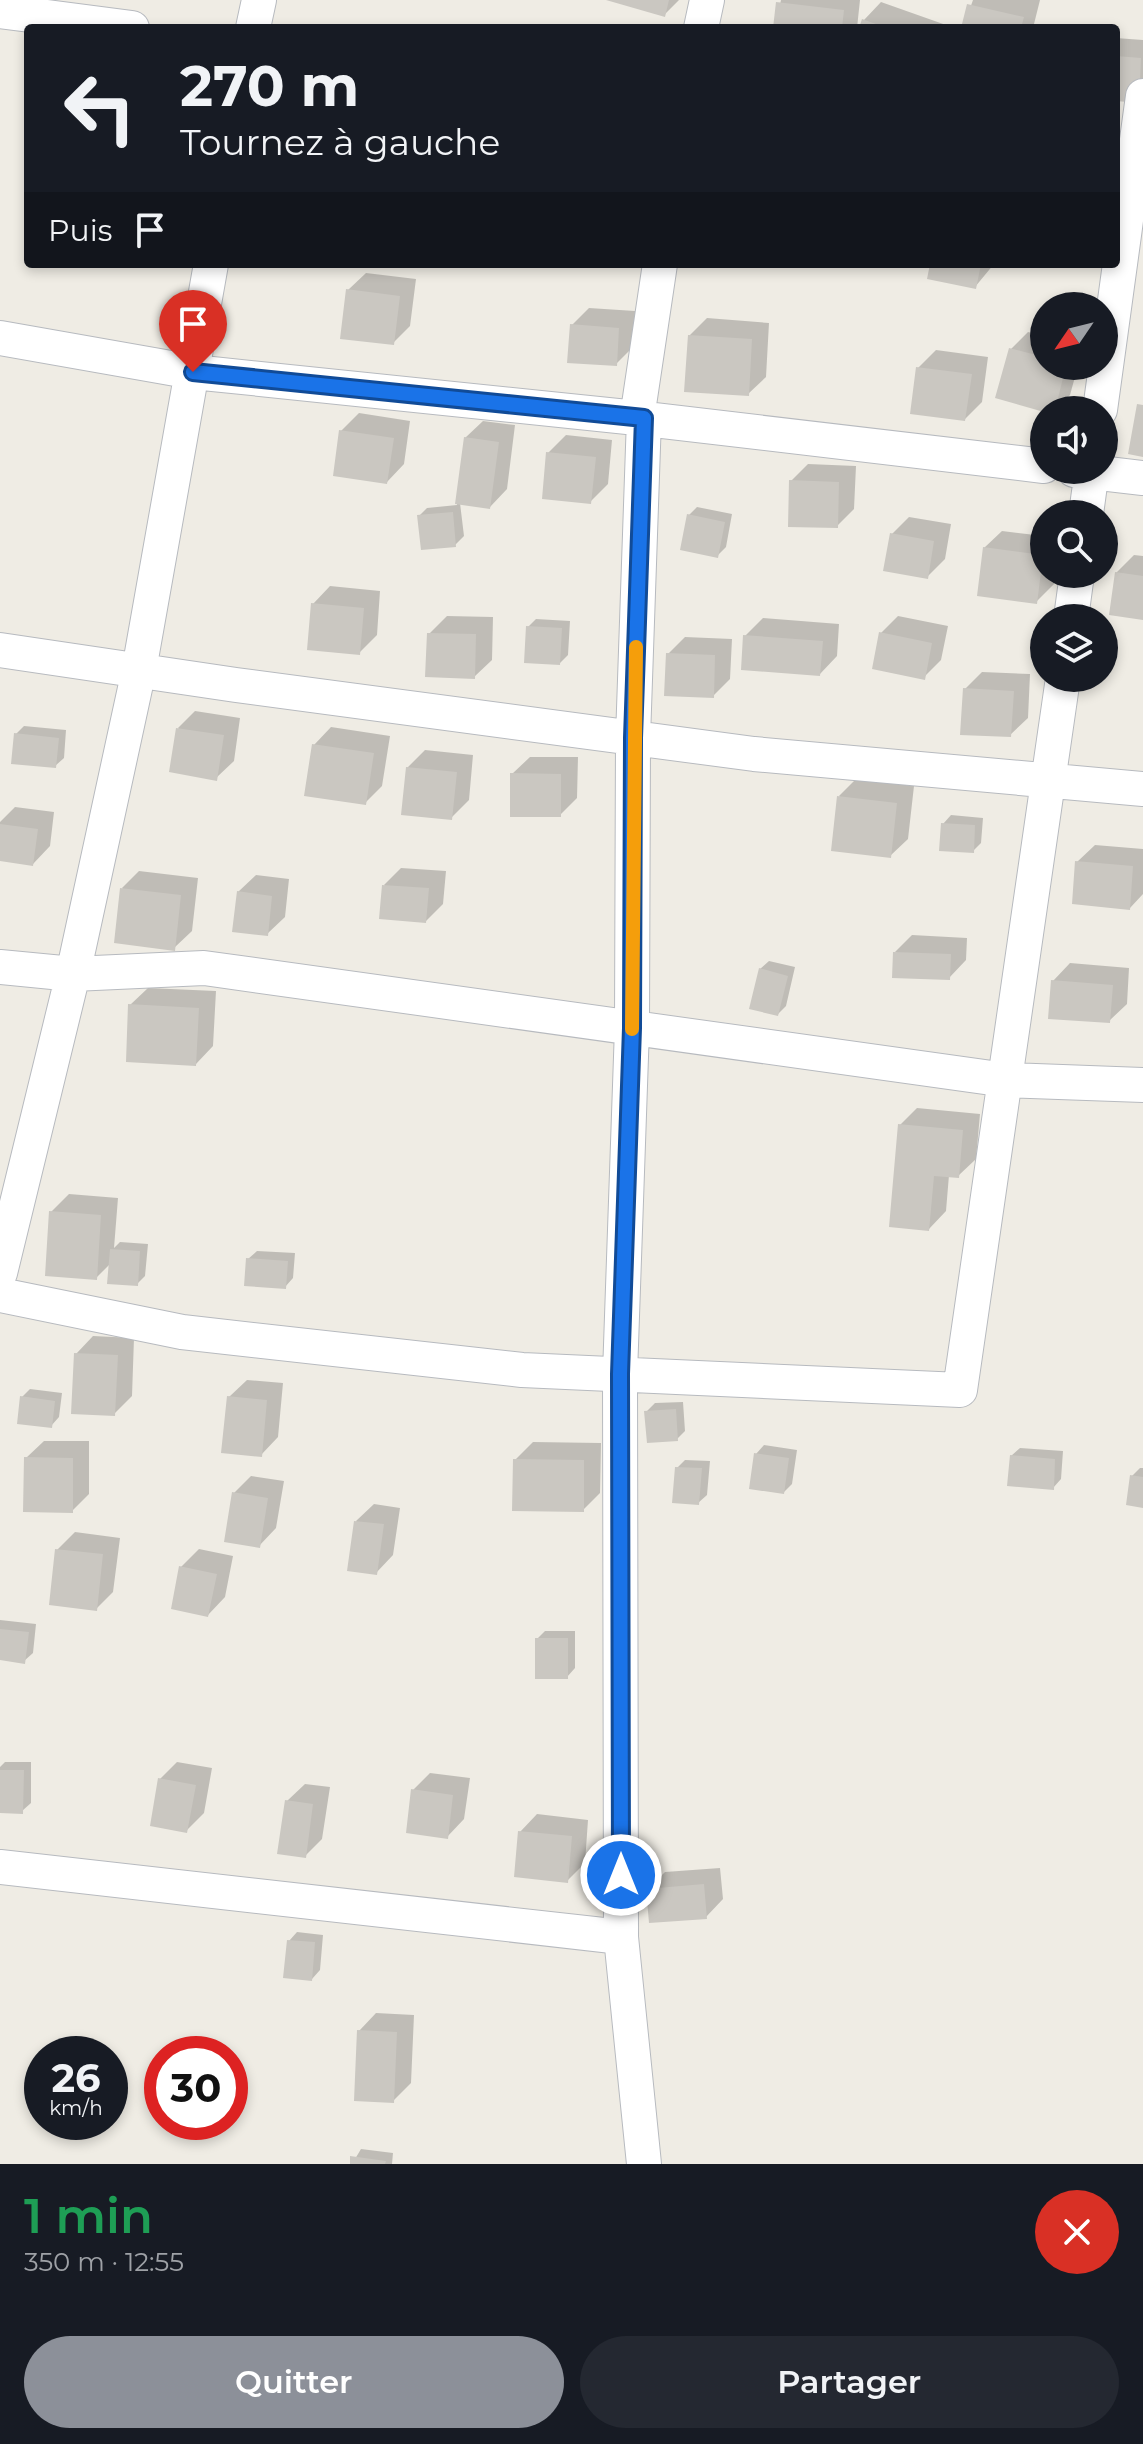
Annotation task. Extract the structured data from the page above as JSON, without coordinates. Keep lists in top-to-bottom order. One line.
{"north":"bottom left","page":{"turn":["270 m","Tournez à gauche"],"then":"Puis","speed":"26 km/h","limit":"30","heading":["1 min","350 m · 12:55"],"buttons":["Quitter","Partager"]}}
